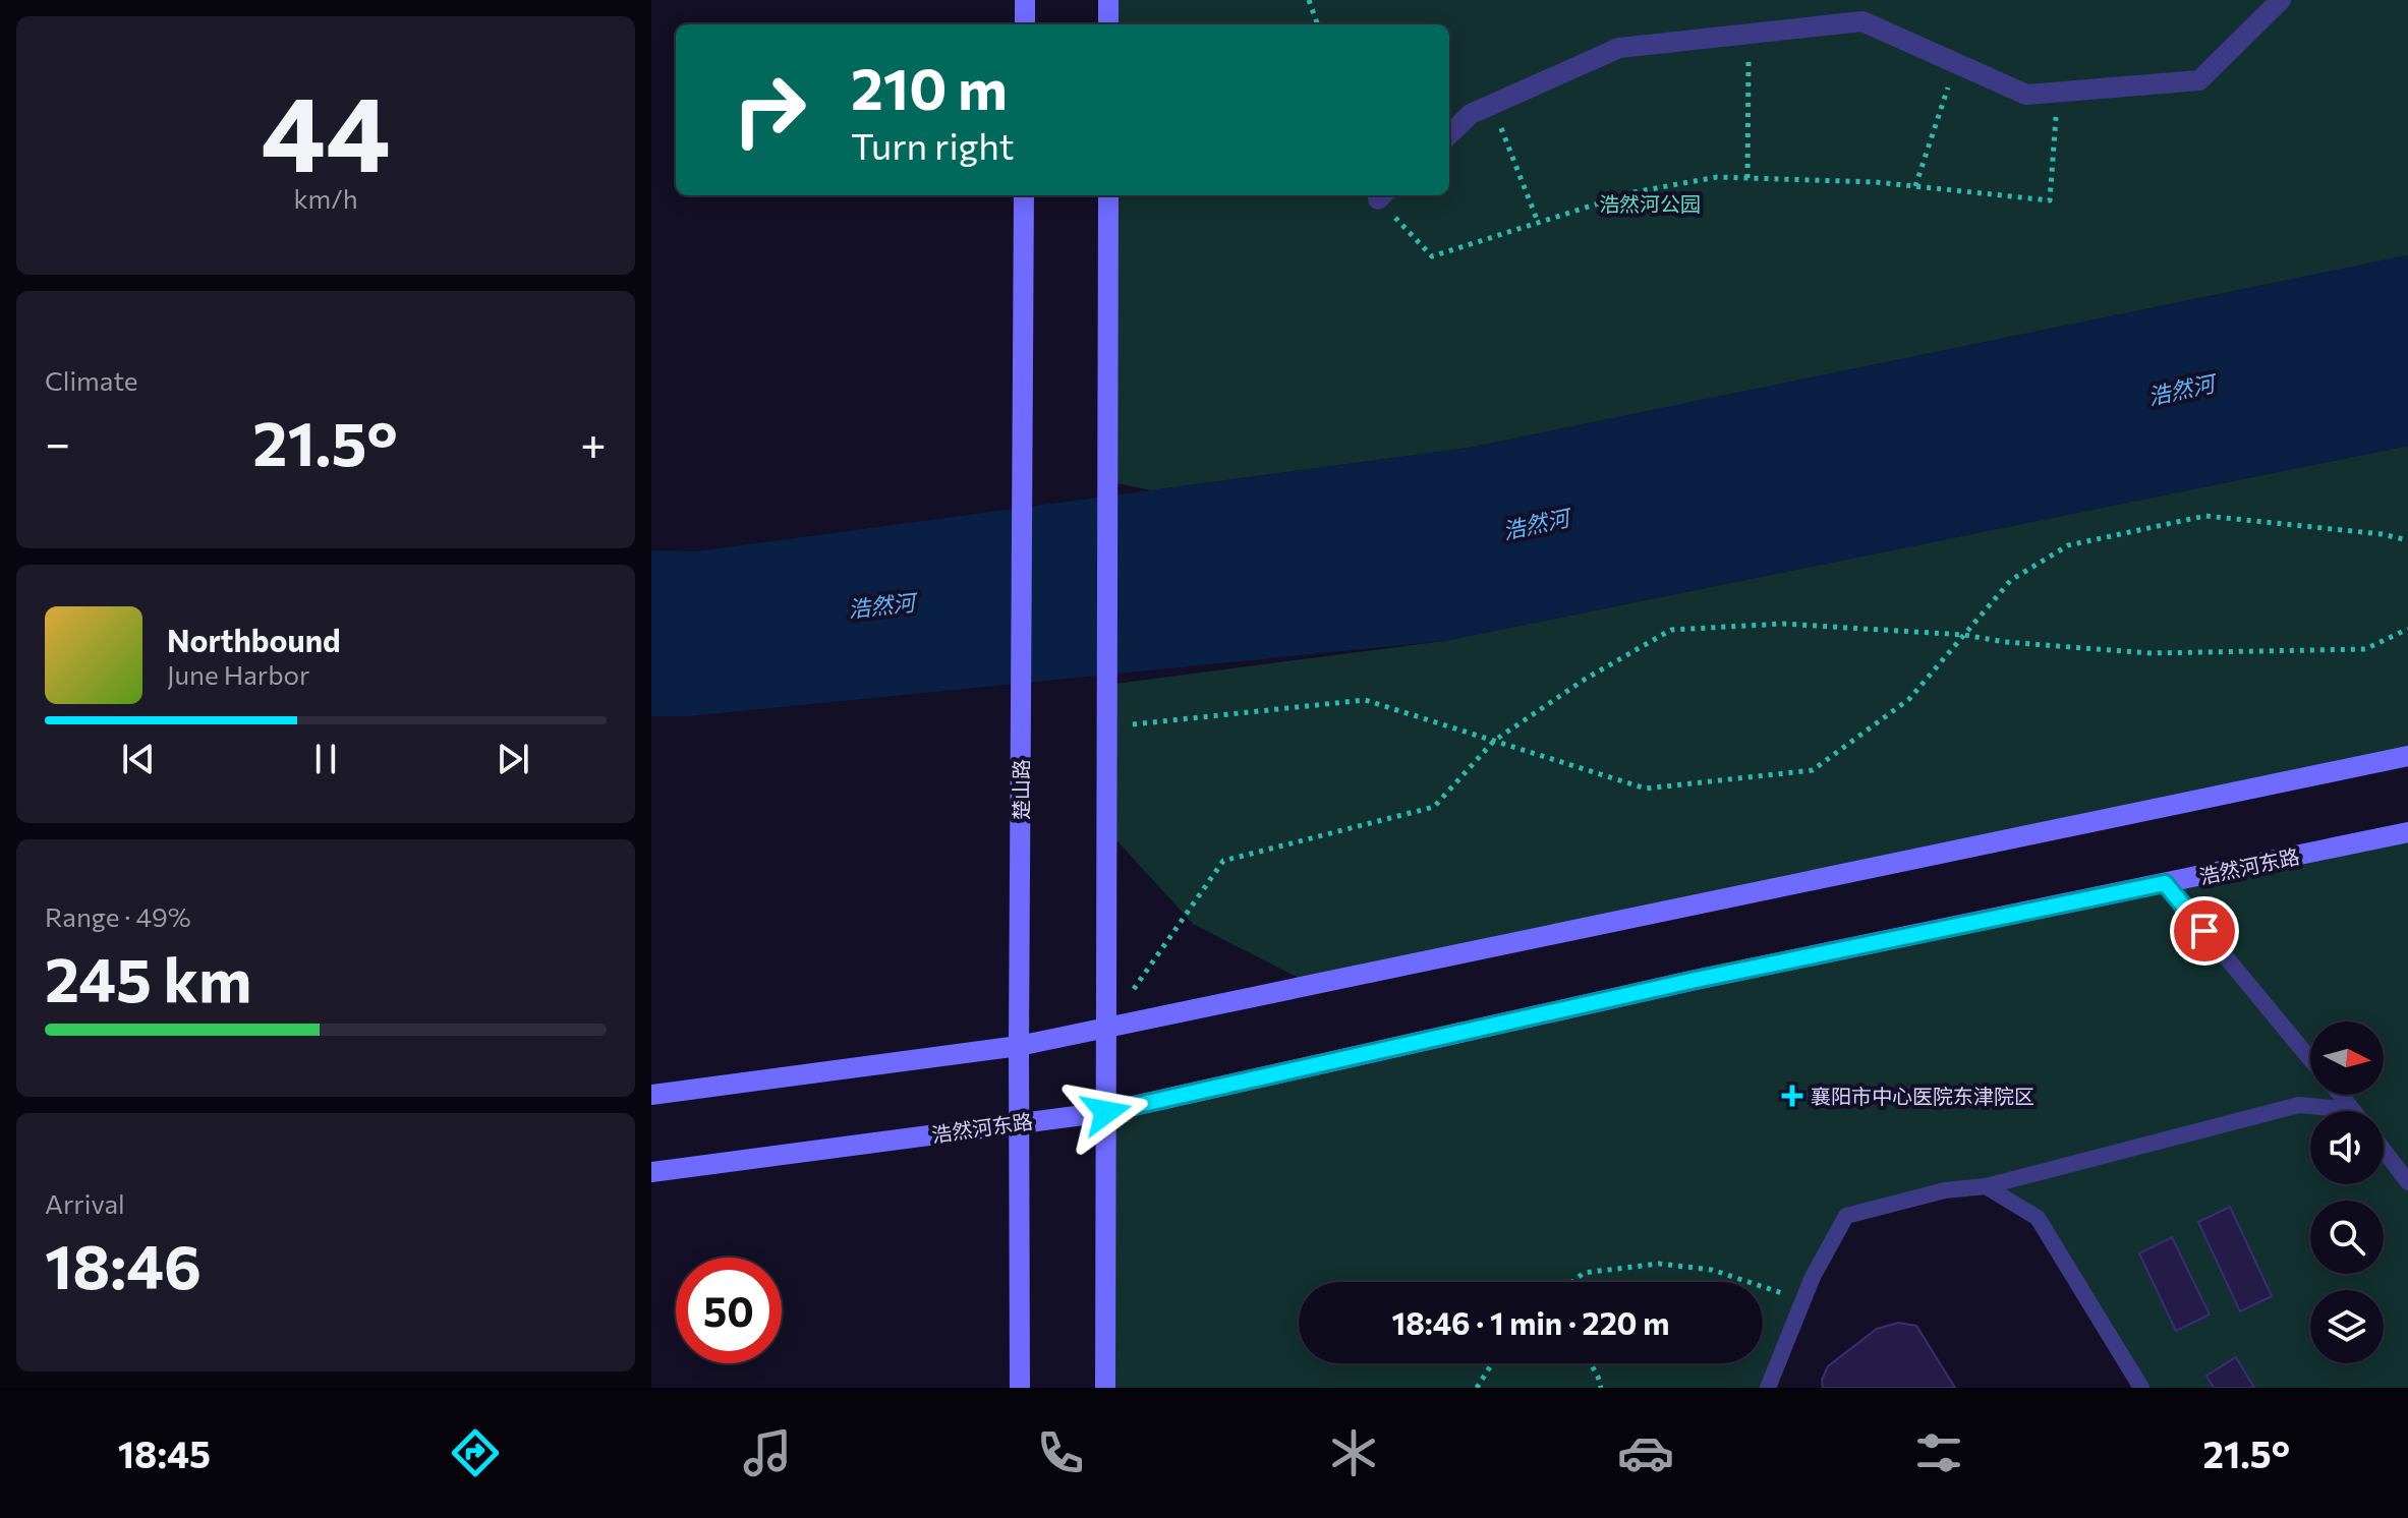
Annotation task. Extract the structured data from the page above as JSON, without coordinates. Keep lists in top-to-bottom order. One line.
{"streets":{"main road":["楚山路","浩然河东路"]},"crossings":[["楚山路","浩然河东路"]],"water":["浩然河"],"parks":["浩然河公园"],"places":{"health":["襄阳市中心医院东津院区"]},"north":"right","page":{"tile":[["44","km/h"],"Climate",["Range · 49%","245 km"],["Arrival","18:46"]],"turn":["210 m","Turn right"],"heat":["−","21.5°","+"],"song":["Northbound","June Harbor"],"limit":"50","trip":"18:46 · 1 min · 220 m","tabs":["18:45","21.5°"]}}
